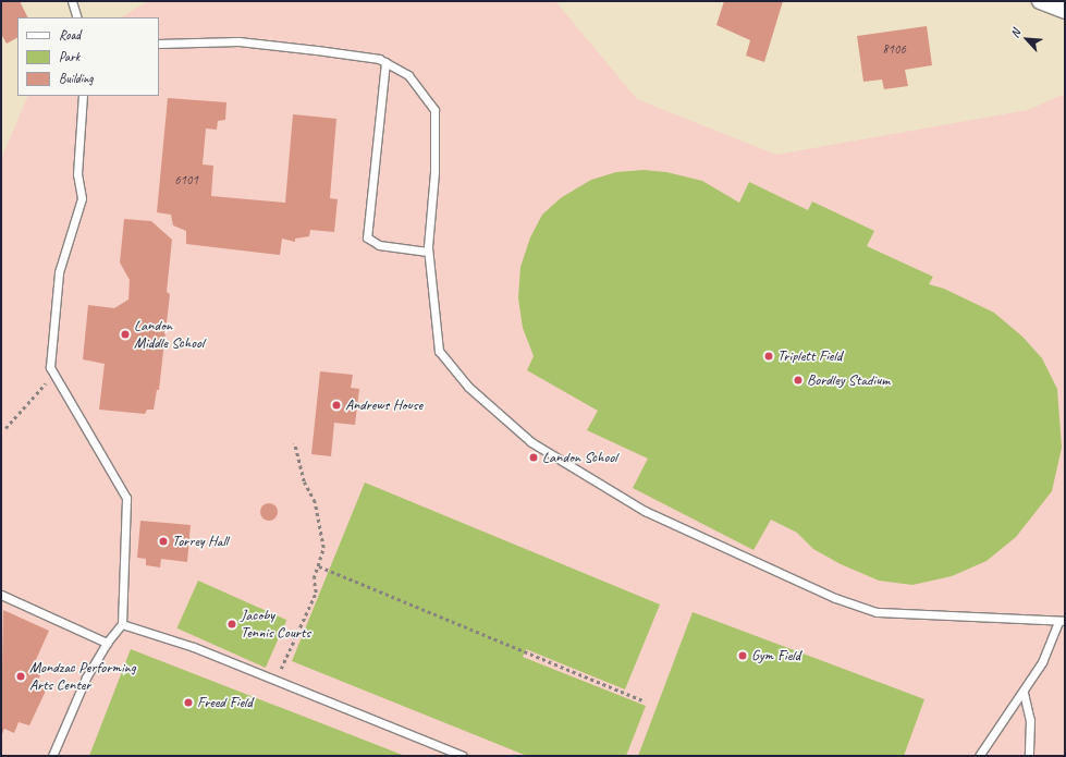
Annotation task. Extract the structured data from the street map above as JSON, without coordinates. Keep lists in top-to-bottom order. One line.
{"places":["Landon Middle School","Triplett Field","Bordley Stadium","Andrews House","Landon School","Torrey Hall","Jacoby Tennis Courts","Gym Field","Mondzac Performing Arts Center","Freed Field"],"house_numbers":["8106","6101"],"legend":["Road","Park","Building"],"north":"top left"}
